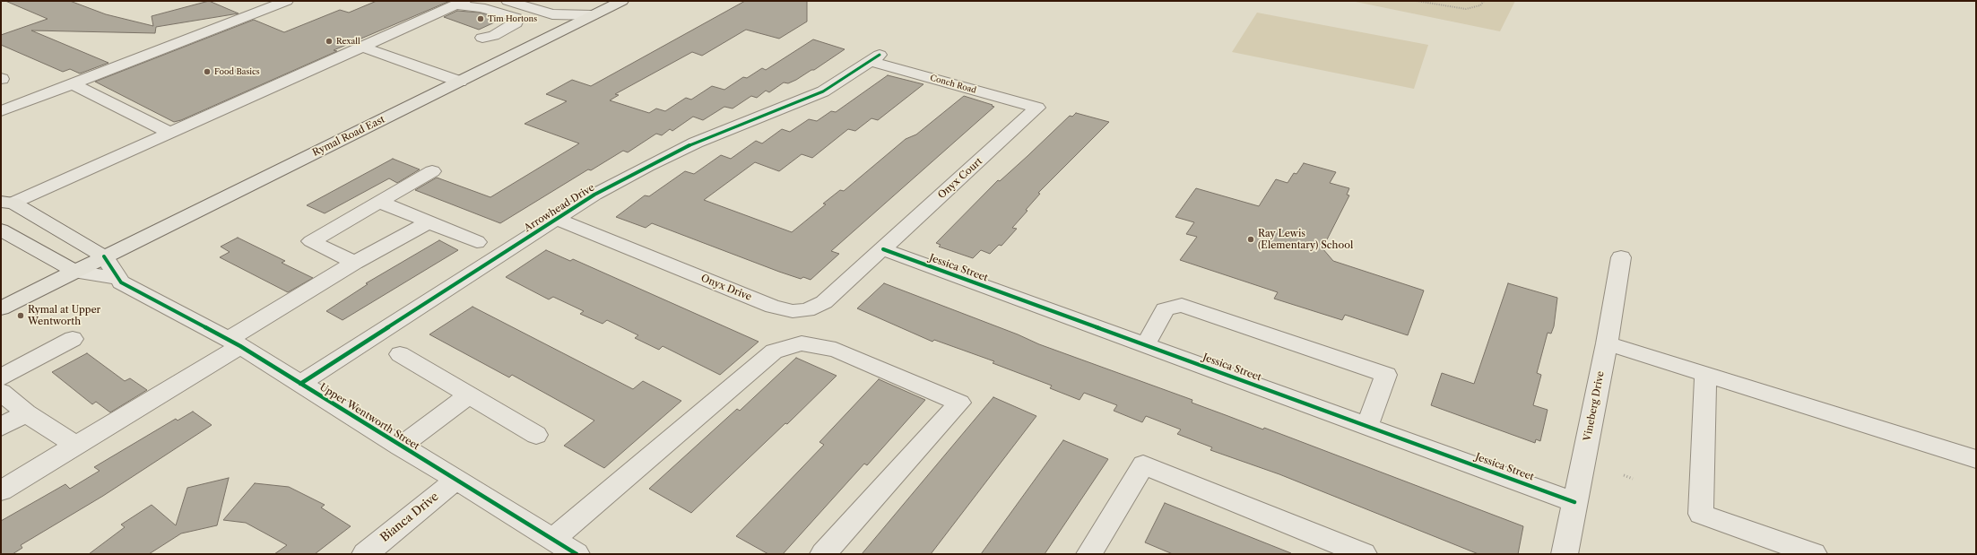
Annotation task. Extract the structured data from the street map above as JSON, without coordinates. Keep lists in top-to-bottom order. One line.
{"streets":{"main road":["Rymal Road East","Upper Wentworth Street"],"street":["Conch Road","Onyx Court","Arrowhead Drive","Jessica Street","Onyx Drive","Vineberg Drive","Bianca Drive"]},"crossings":[["Conch Road","Onyx Court"],["Conch Road","Arrowhead Drive"],["Rymal Road East","Upper Wentworth Street"],["Onyx Court","Jessica Street"],["Onyx Court","Onyx Drive"],["Arrowhead Drive","Onyx Drive"],["Arrowhead Drive","Upper Wentworth Street"],["Jessica Street","Onyx Drive"],["Jessica Street","Vineberg Drive"],["Upper Wentworth Street","Bianca Drive"]],"places":["Tim Hortons","Rexall","Food Basics","Ray Lewis (Elementary) School","Rymal at Upper Wentworth"]}
